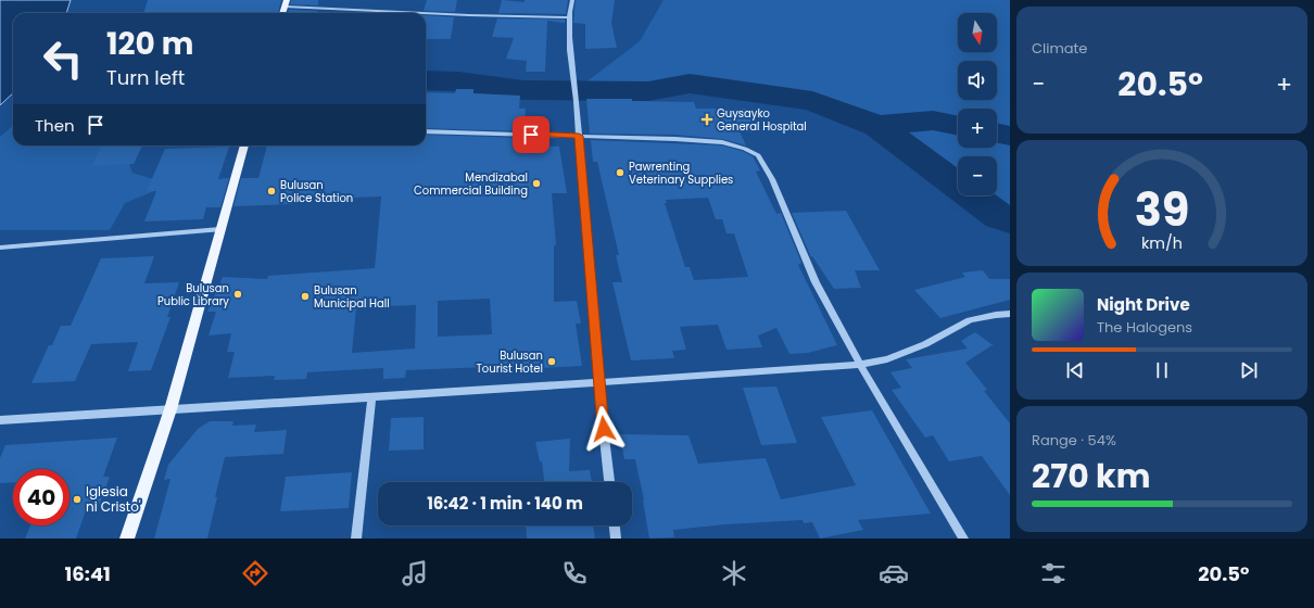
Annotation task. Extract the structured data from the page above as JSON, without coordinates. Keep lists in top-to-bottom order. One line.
{"places":{"health":["Guysayko General Hospital"],"other":["Pawrenting Veterinary Supplies","Mendizabal Commercial Building","Bulusan Police Station","Bulusan Public Library","Bulusan Municipal Hall","Bulusan Tourist Hotel","Iglesia ni Cristo'"]},"north":"bottom","page":{"tile":["Climate",["Range · 54%","270 km"]],"map_buttons":["+","−"],"turn":["120 m","Turn left"],"heat":["−","20.5°","+"],"then":"Then","song":["Night Drive","The Halogens"],"limit":"40","trip":"16:42 · 1 min · 140 m","tabs":["16:41","20.5°"],"gauge":["39","km/h"]}}
